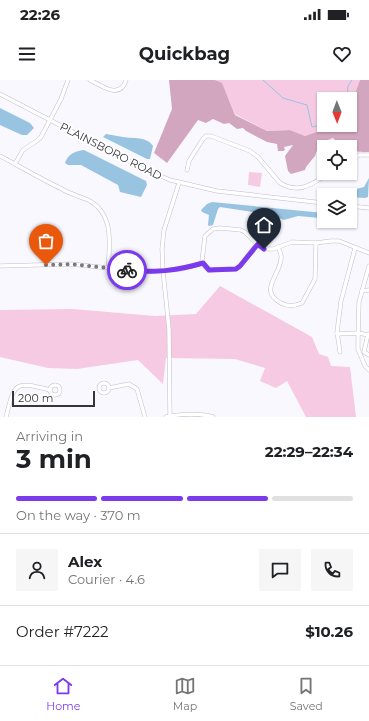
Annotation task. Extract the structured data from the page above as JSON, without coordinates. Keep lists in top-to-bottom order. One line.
{"streets":{"street":["PLAINSBORO ROAD"]},"scale_bar":"200 m","north":"bottom","page":{"status":"22:26","header":"Quickbag","scale":"200 m","heading":["3 min","Arriving in","22:29–22:34"],"panel":["Alex","Courier · 4.6","Order #7222","$10.26"],"bar":"On the way · 370 m","tabs":["Home","Map","Saved"]}}
